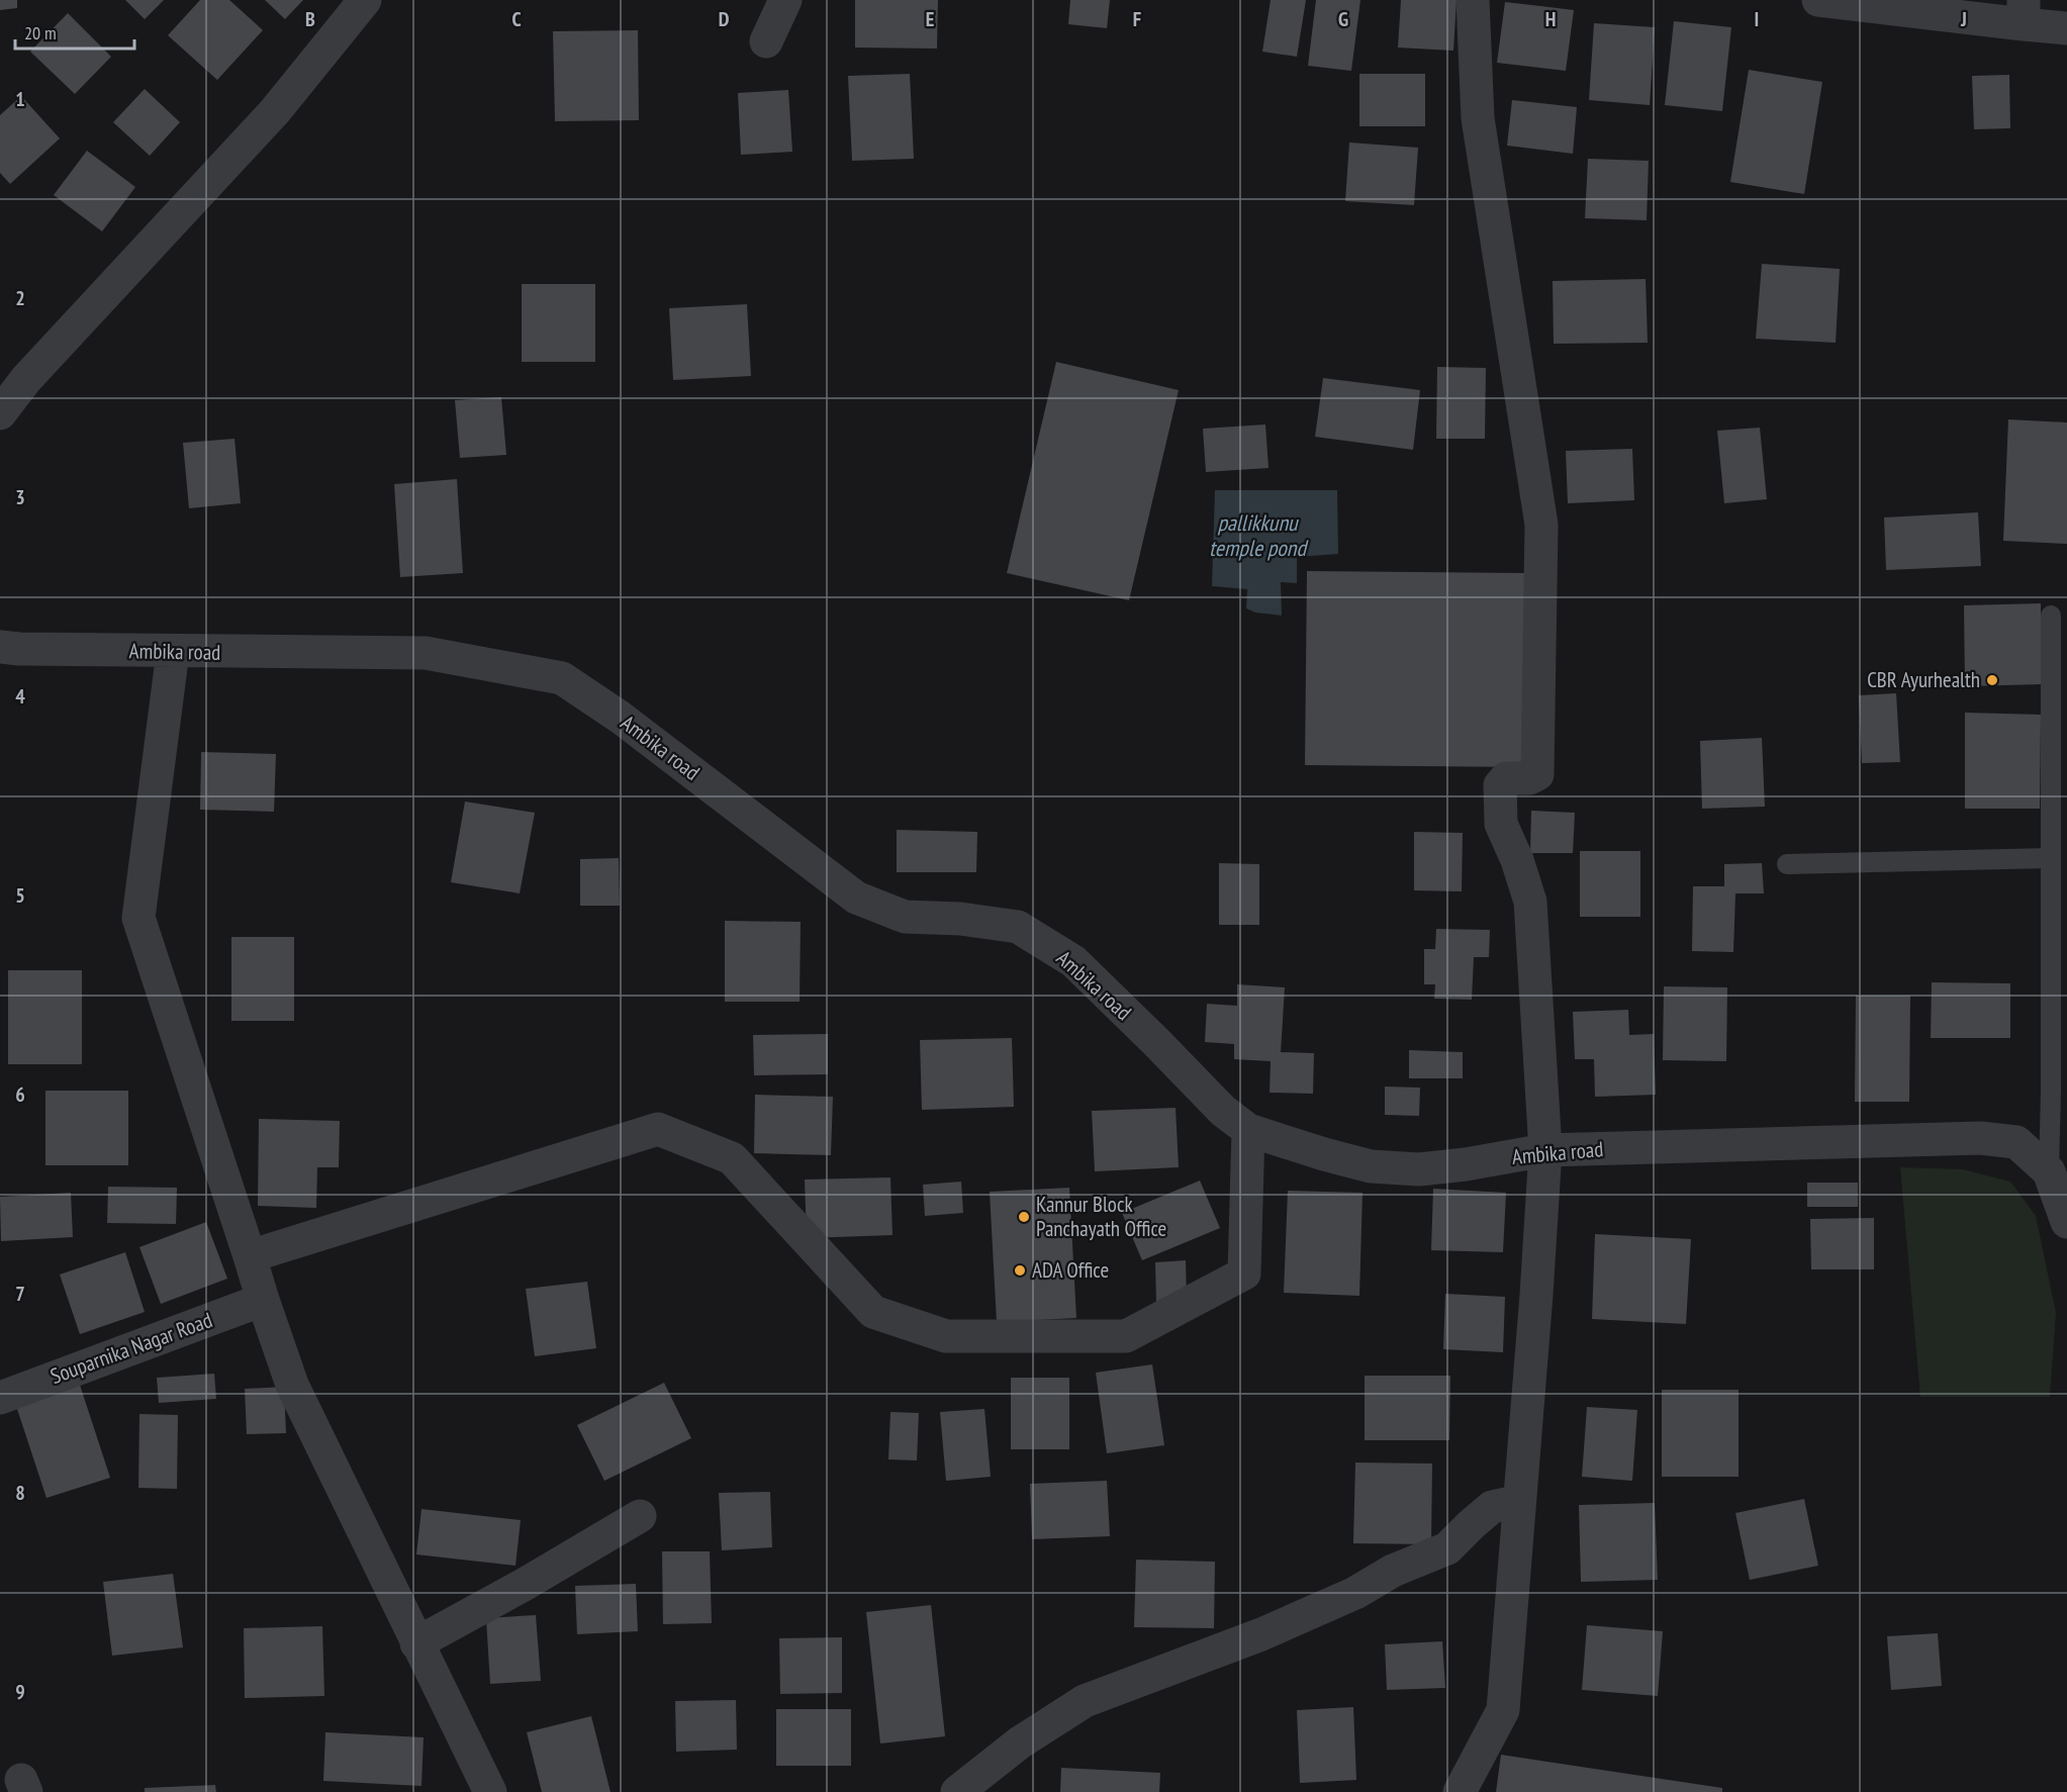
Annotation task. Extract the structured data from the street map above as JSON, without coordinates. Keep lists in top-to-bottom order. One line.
{"streets":{"street":["Ambika road","Souparnika Nagar Road"]},"water":["pallikkunu temple pond"],"places":["CBR Ayurhealth","Kannur Block Panchayath Office","ADA Office"],"scale_bar":"20 m","grid":{"columns":["B","C","D","E","F","G","H","I","J"],"rows":["1","2","3","4","5","6","7","8","9"]}}
